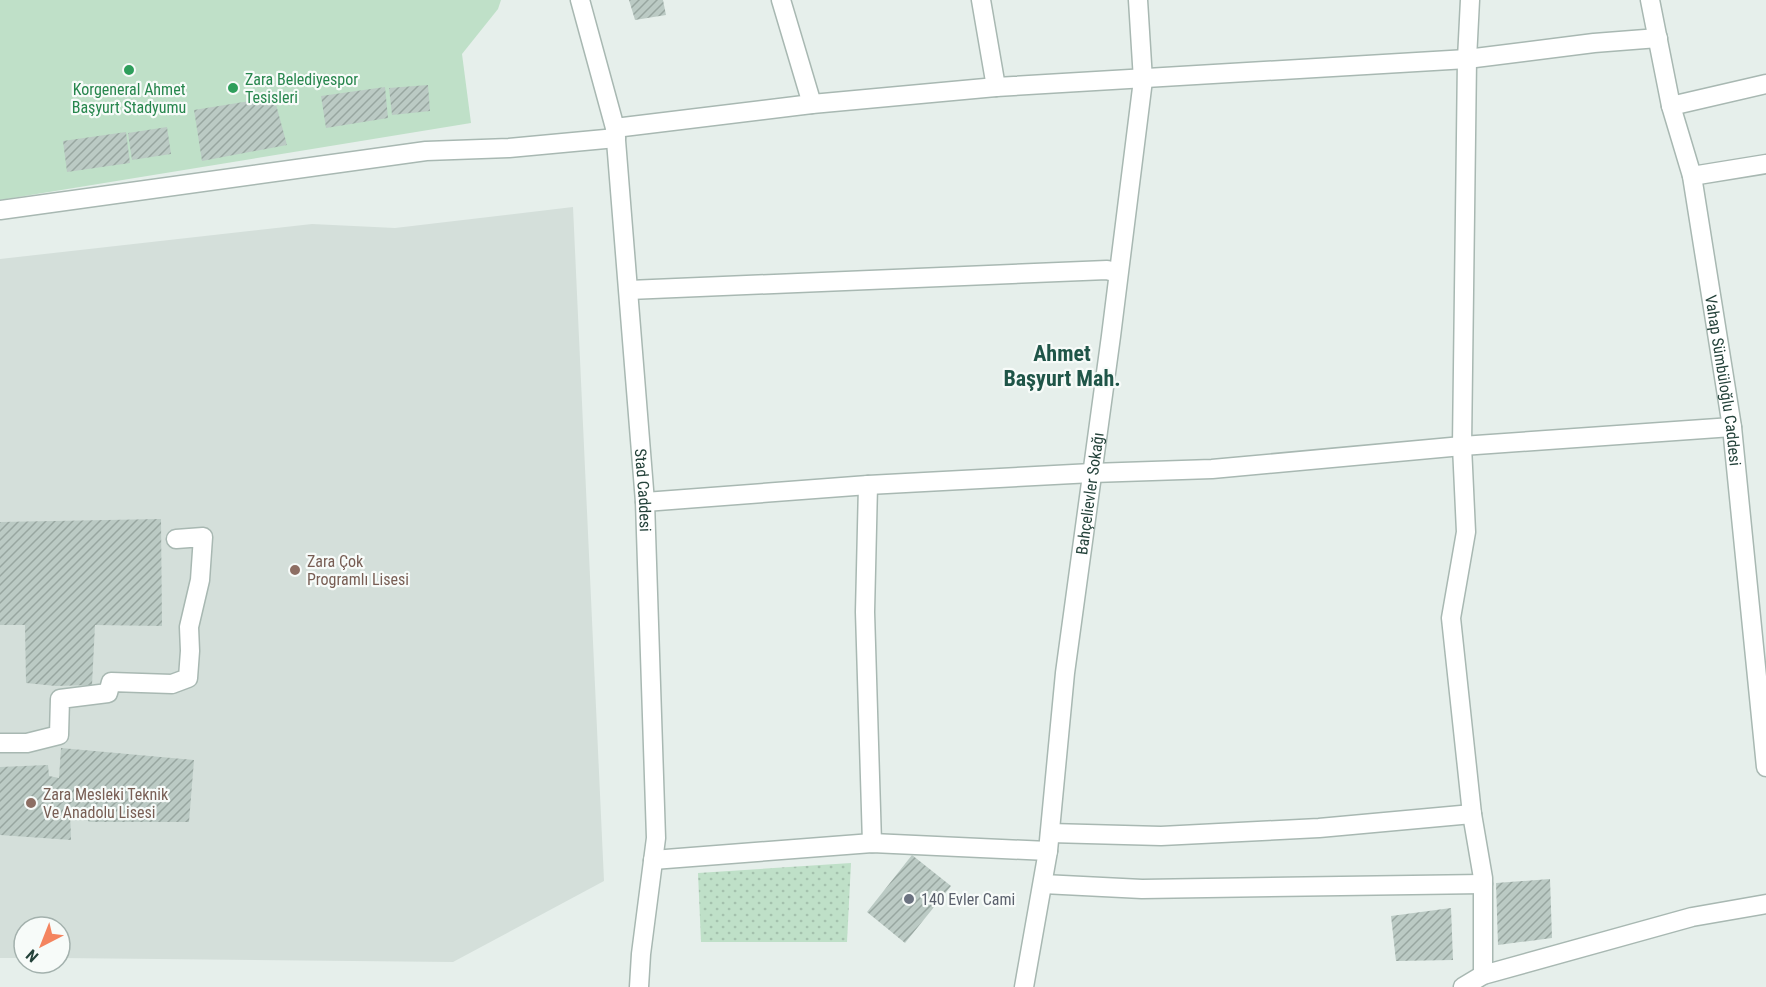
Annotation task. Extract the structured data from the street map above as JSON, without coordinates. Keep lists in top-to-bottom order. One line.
{"streets":{"street":["Vahap Sümbüloğlu Caddesi","Stad Caddesi","Bahçelievler Sokağı"]},"districts":["Ahmet Başyurt Mah."],"places":["Korgeneral Ahmet Başyurt Stadyumu","Zara Belediyespor Tesisleri","Zara Çok Programlı Lisesi","Zara Mesleki Teknik Ve Anadolu Lisesi","140 Evler Cami"],"north":"bottom left"}
